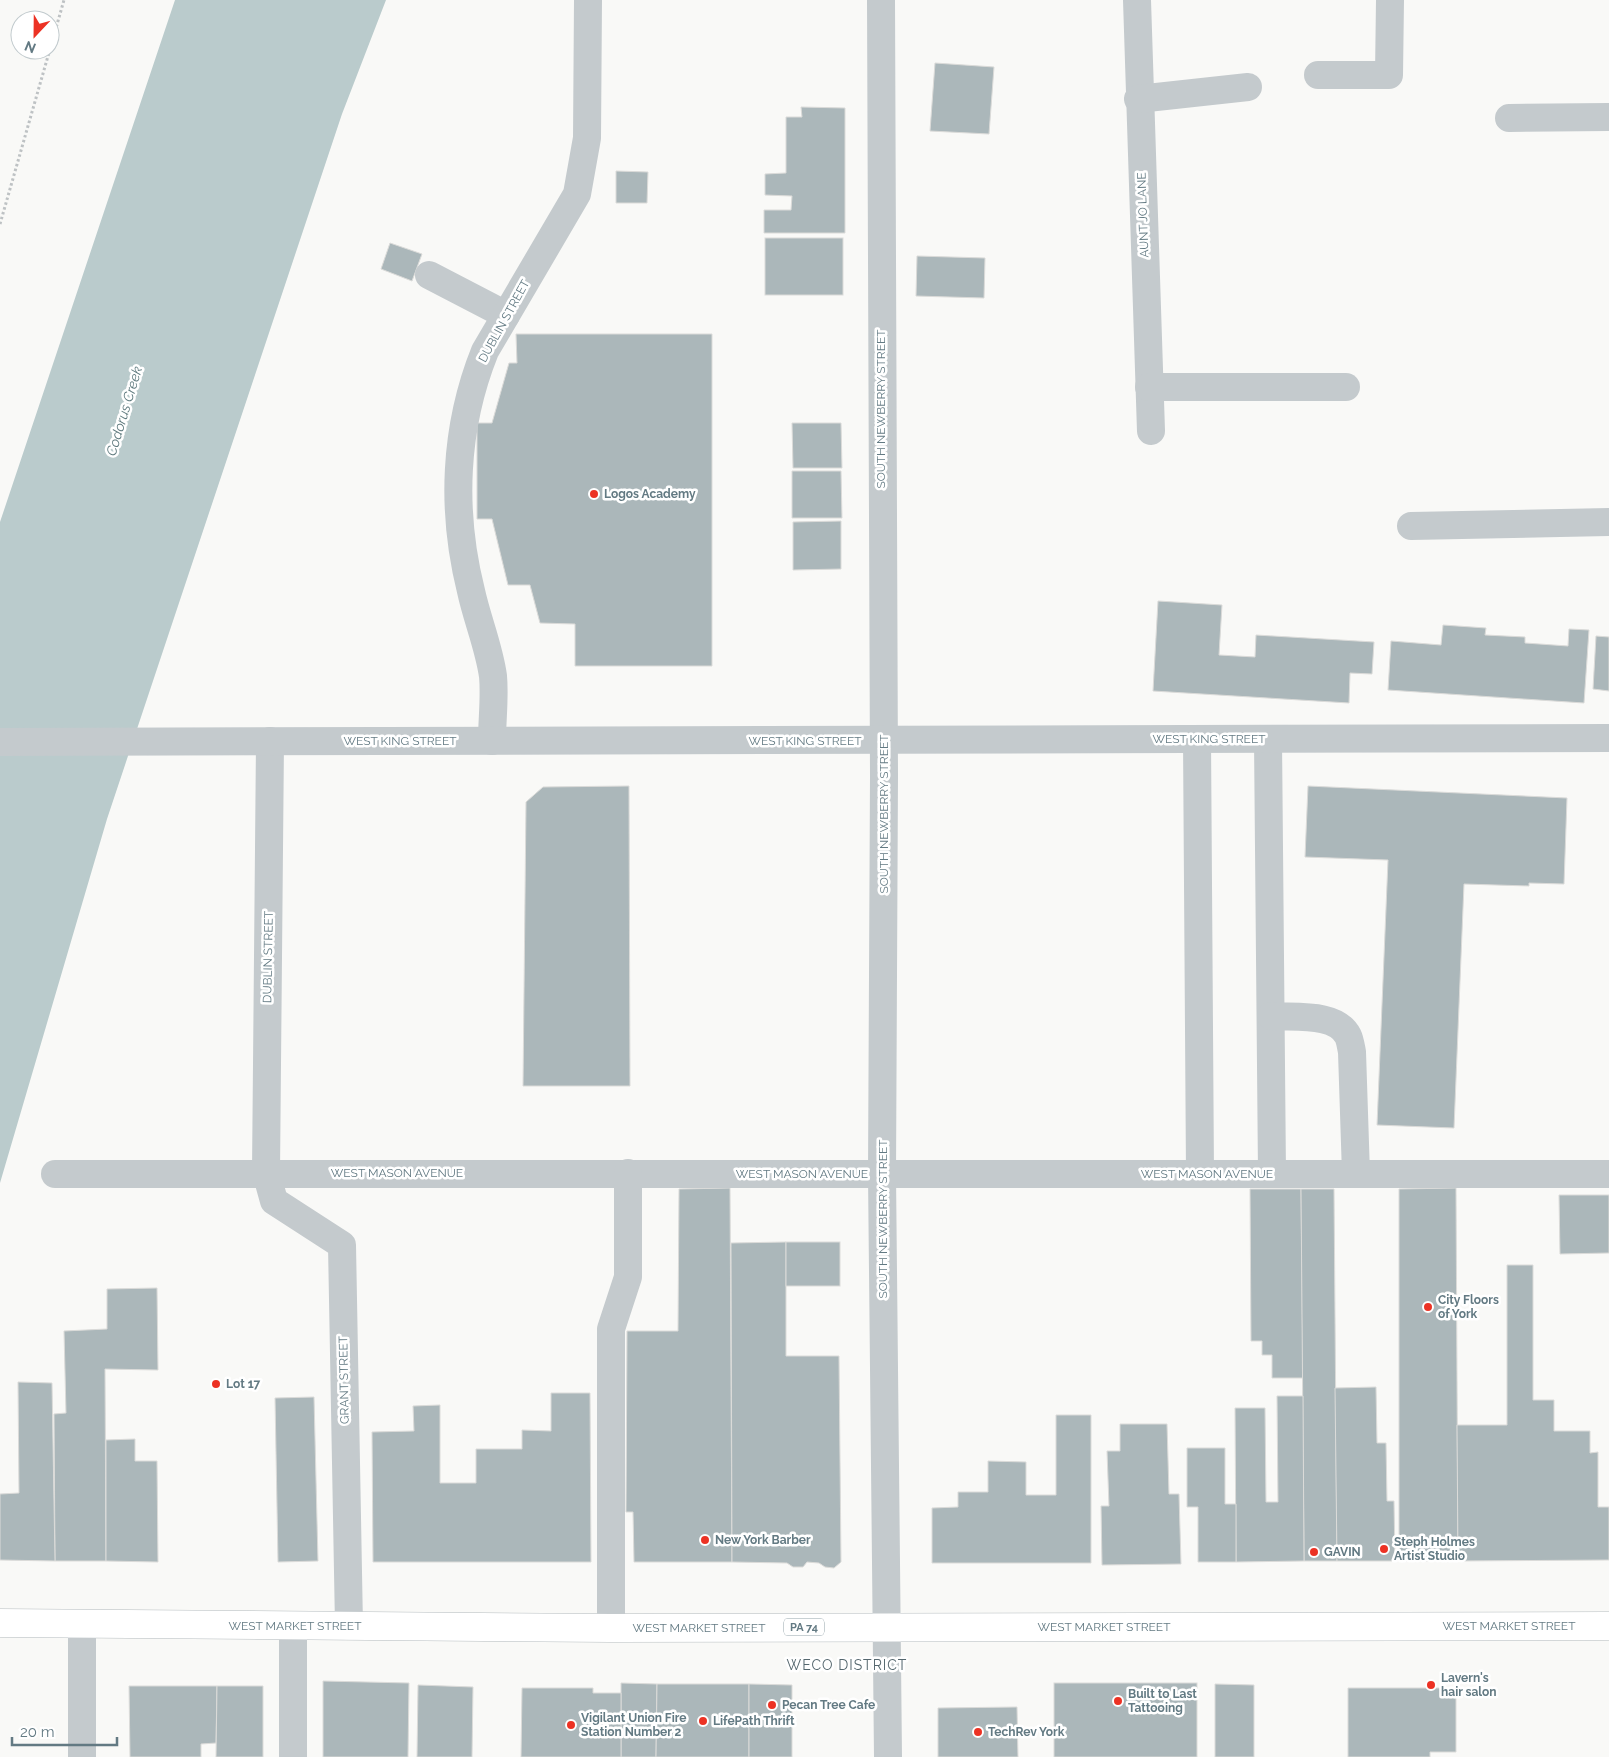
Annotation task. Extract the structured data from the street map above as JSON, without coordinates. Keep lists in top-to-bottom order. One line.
{"streets":{"main road":["WEST MARKET STREET","PA 74"],"street":["AUNT JO LANE","DUBLIN STREET","SOUTH NEWBERRY STREET","WEST KING STREET","WEST MASON AVENUE","GRANT STREET"]},"crossings":[["DUBLIN STREET","WEST KING STREET"],["DUBLIN STREET","WEST MASON AVENUE"],["DUBLIN STREET","GRANT STREET"],["SOUTH NEWBERRY STREET","WEST KING STREET"],["SOUTH NEWBERRY STREET","WEST MASON AVENUE"],["SOUTH NEWBERRY STREET","WEST MARKET STREET"],["WEST MASON AVENUE","GRANT STREET"],["GRANT STREET","WEST MARKET STREET"]],"districts":["WECO DISTRICT"],"water":["Codorus Creek"],"places":["Logos Academy","City Floors of York","Lot 17","New York Barber","Steph Holmes Artist Studio","GAVIN","Lavern's hair salon","Built to Last Tattooing","Pecan Tree Cafe","LifePath Thrift","Vigilant Union Fire Station Number 2","TechRev York"],"scale_bar":"20 m","north":"bottom"}
